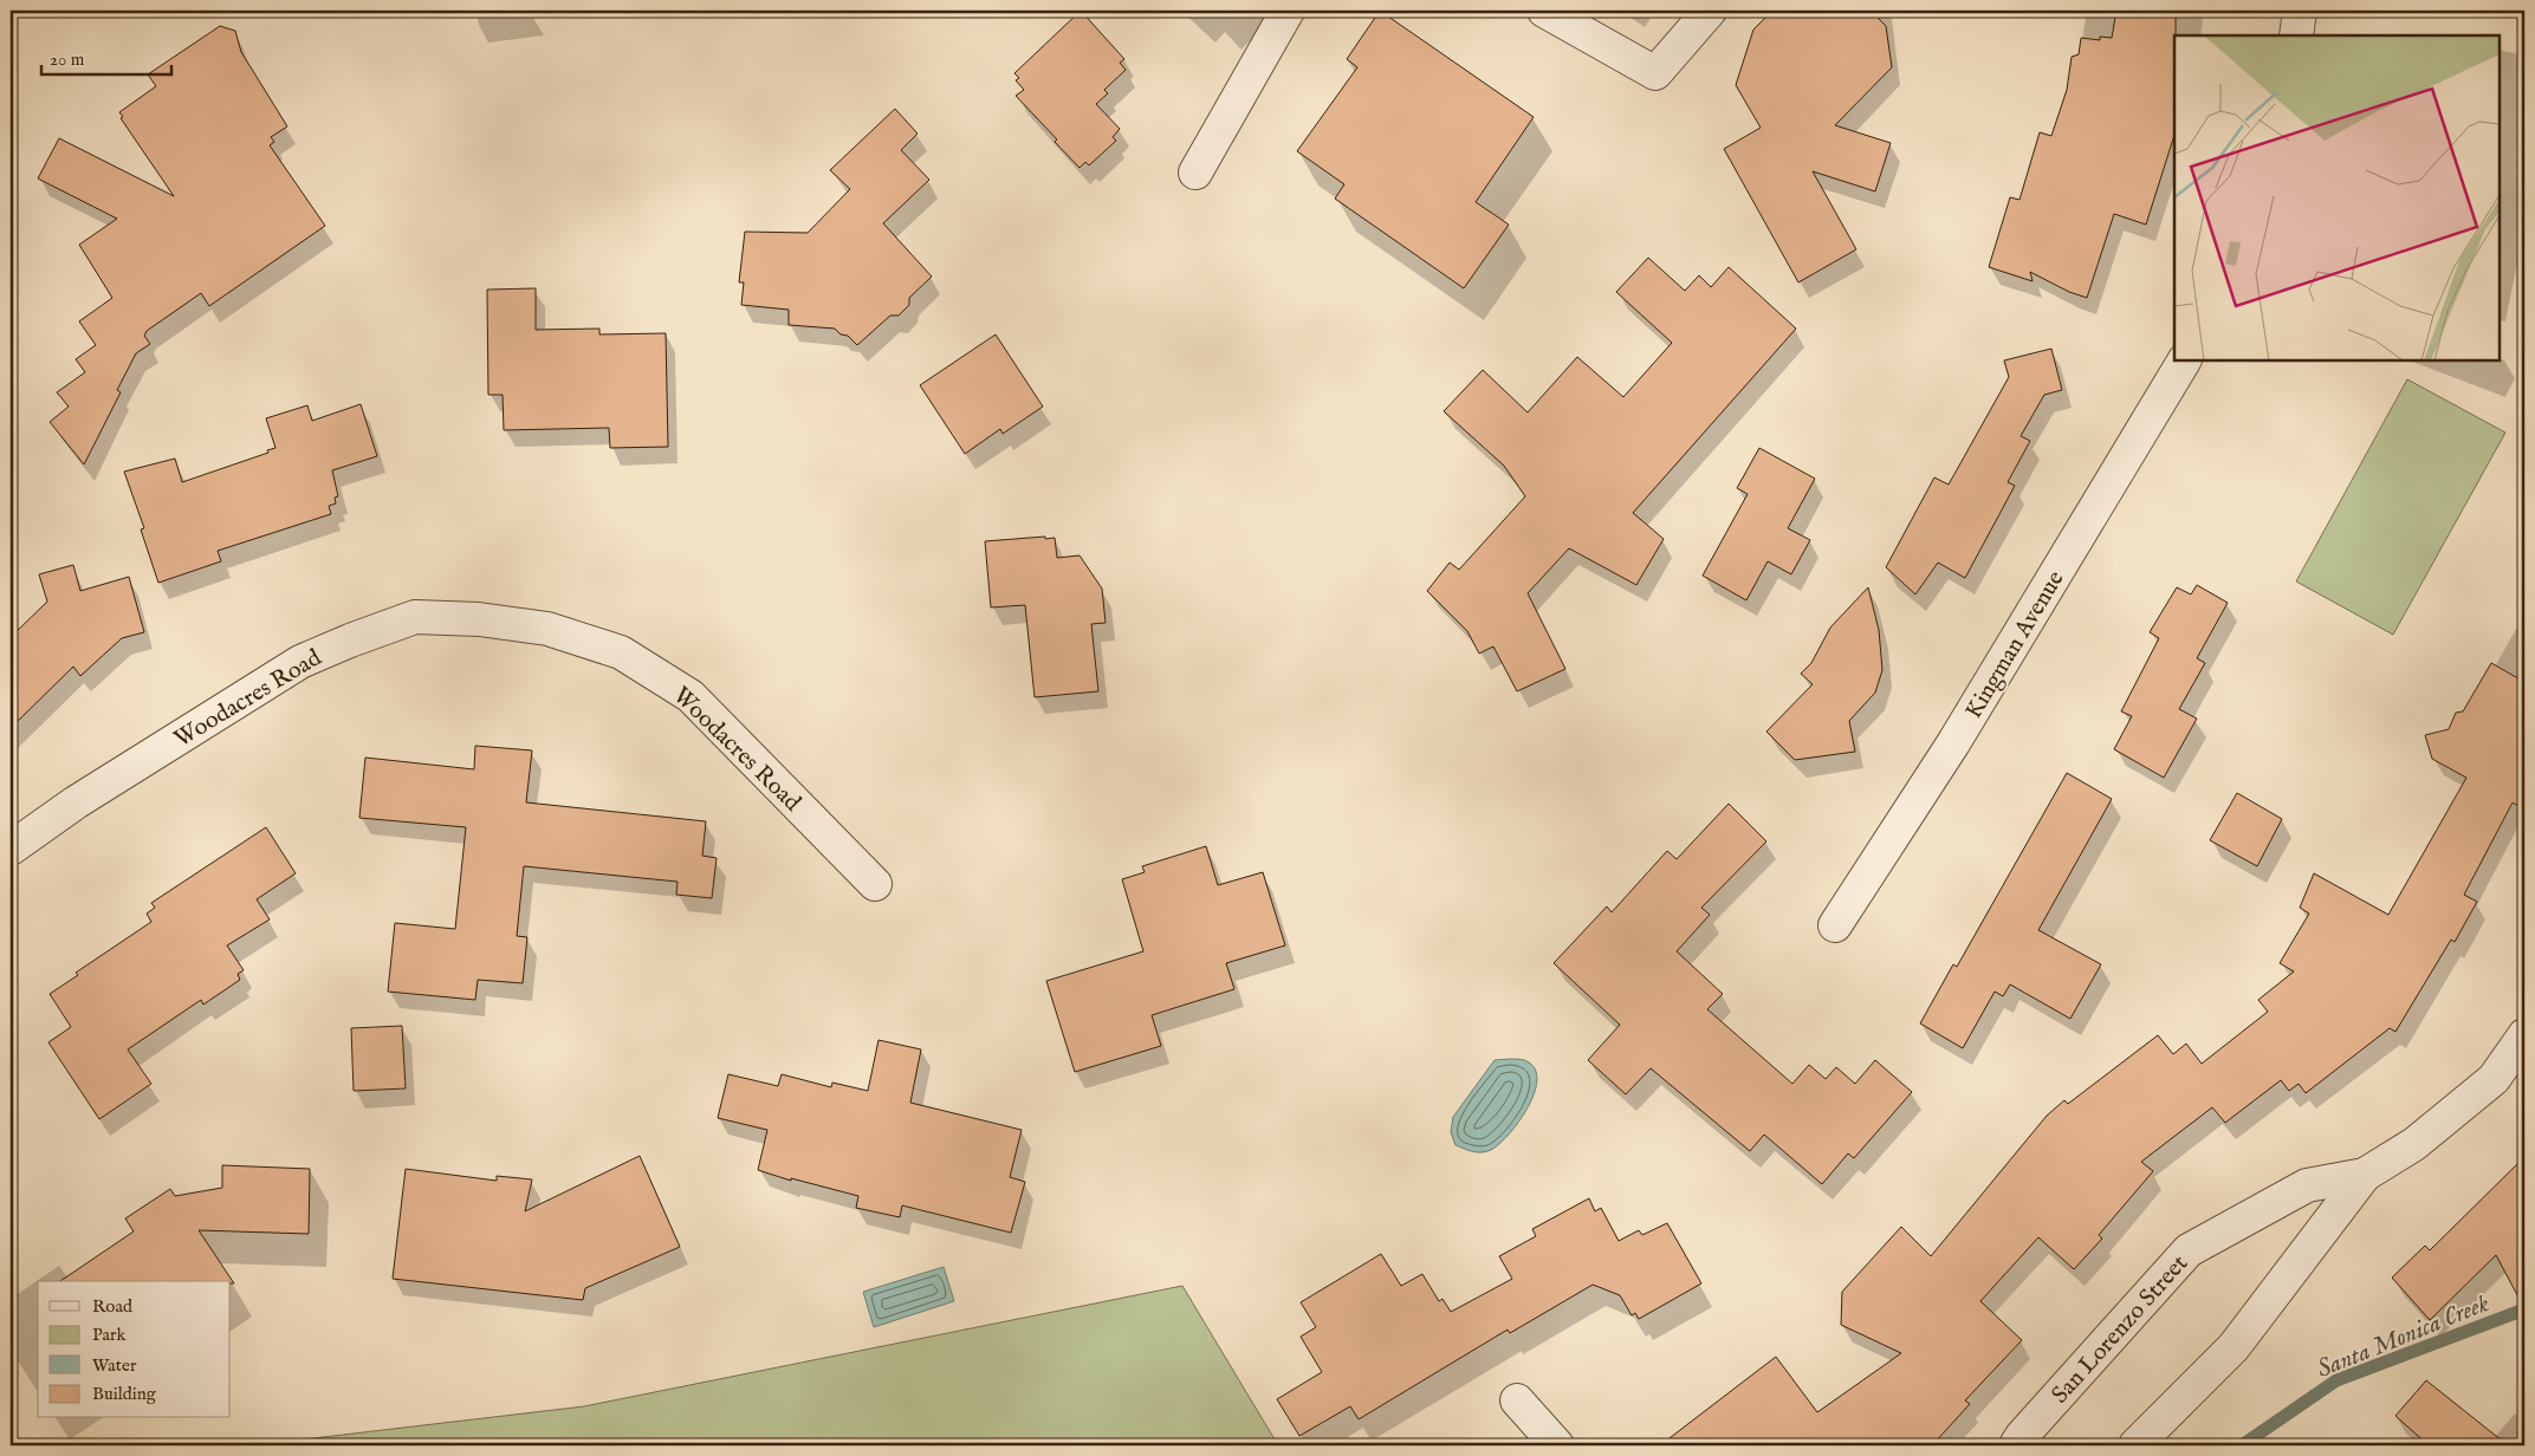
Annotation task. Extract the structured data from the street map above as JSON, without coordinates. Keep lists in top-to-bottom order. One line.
{"streets":{"street":["Kingman Avenue","Woodacres Road","San Lorenzo Street"]},"water":["Santa Monica Creek"],"legend":["Road","Park","Water","Building"],"scale_bar":"20 m"}
